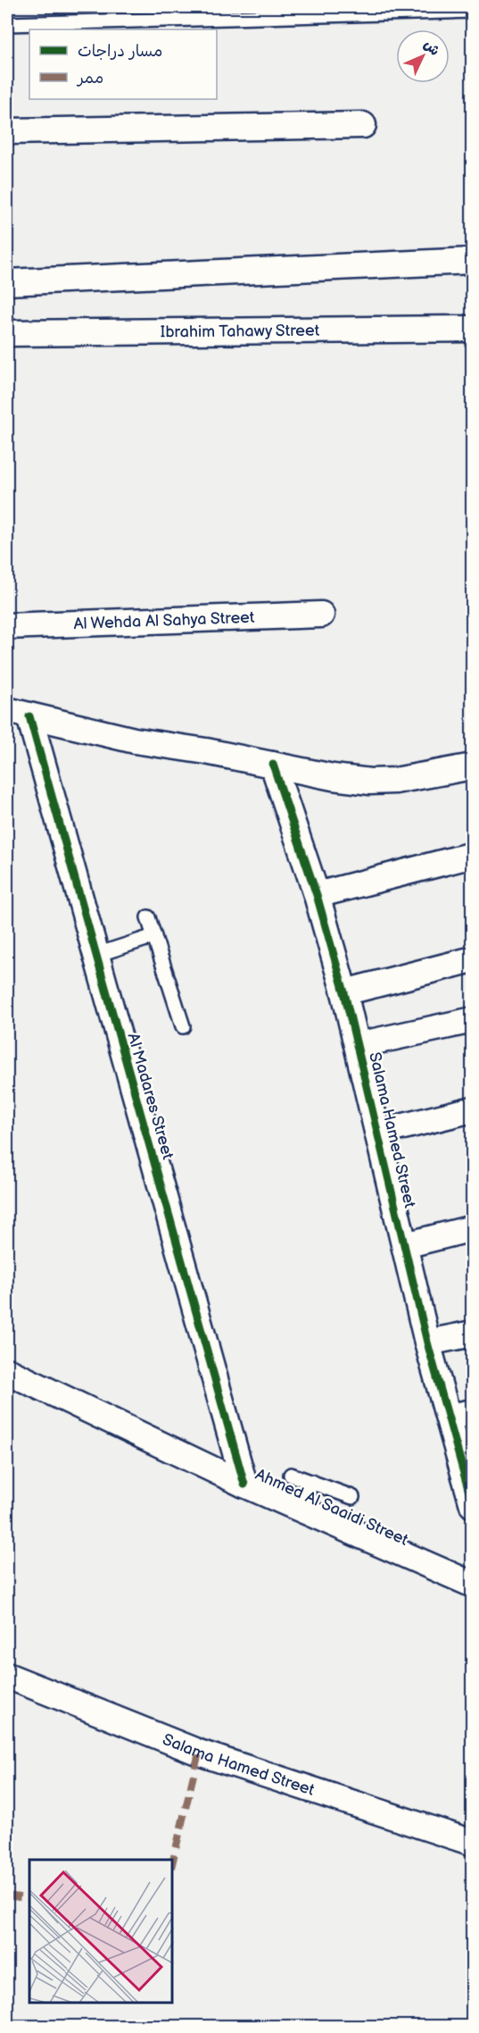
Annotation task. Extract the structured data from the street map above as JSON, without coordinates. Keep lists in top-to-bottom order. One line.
{"streets":{"street":["Ibrahim Tahawy Street","Al Wehda Al Sahya Street","Al Madares Street","Salama Hamed Street","Ahmed Al Saaidi Street"]},"crossings":[["Al Madares Street","Ahmed Al Saaidi Street"]],"legend":["مسار دراجات","ممر"],"north":"top right"}
